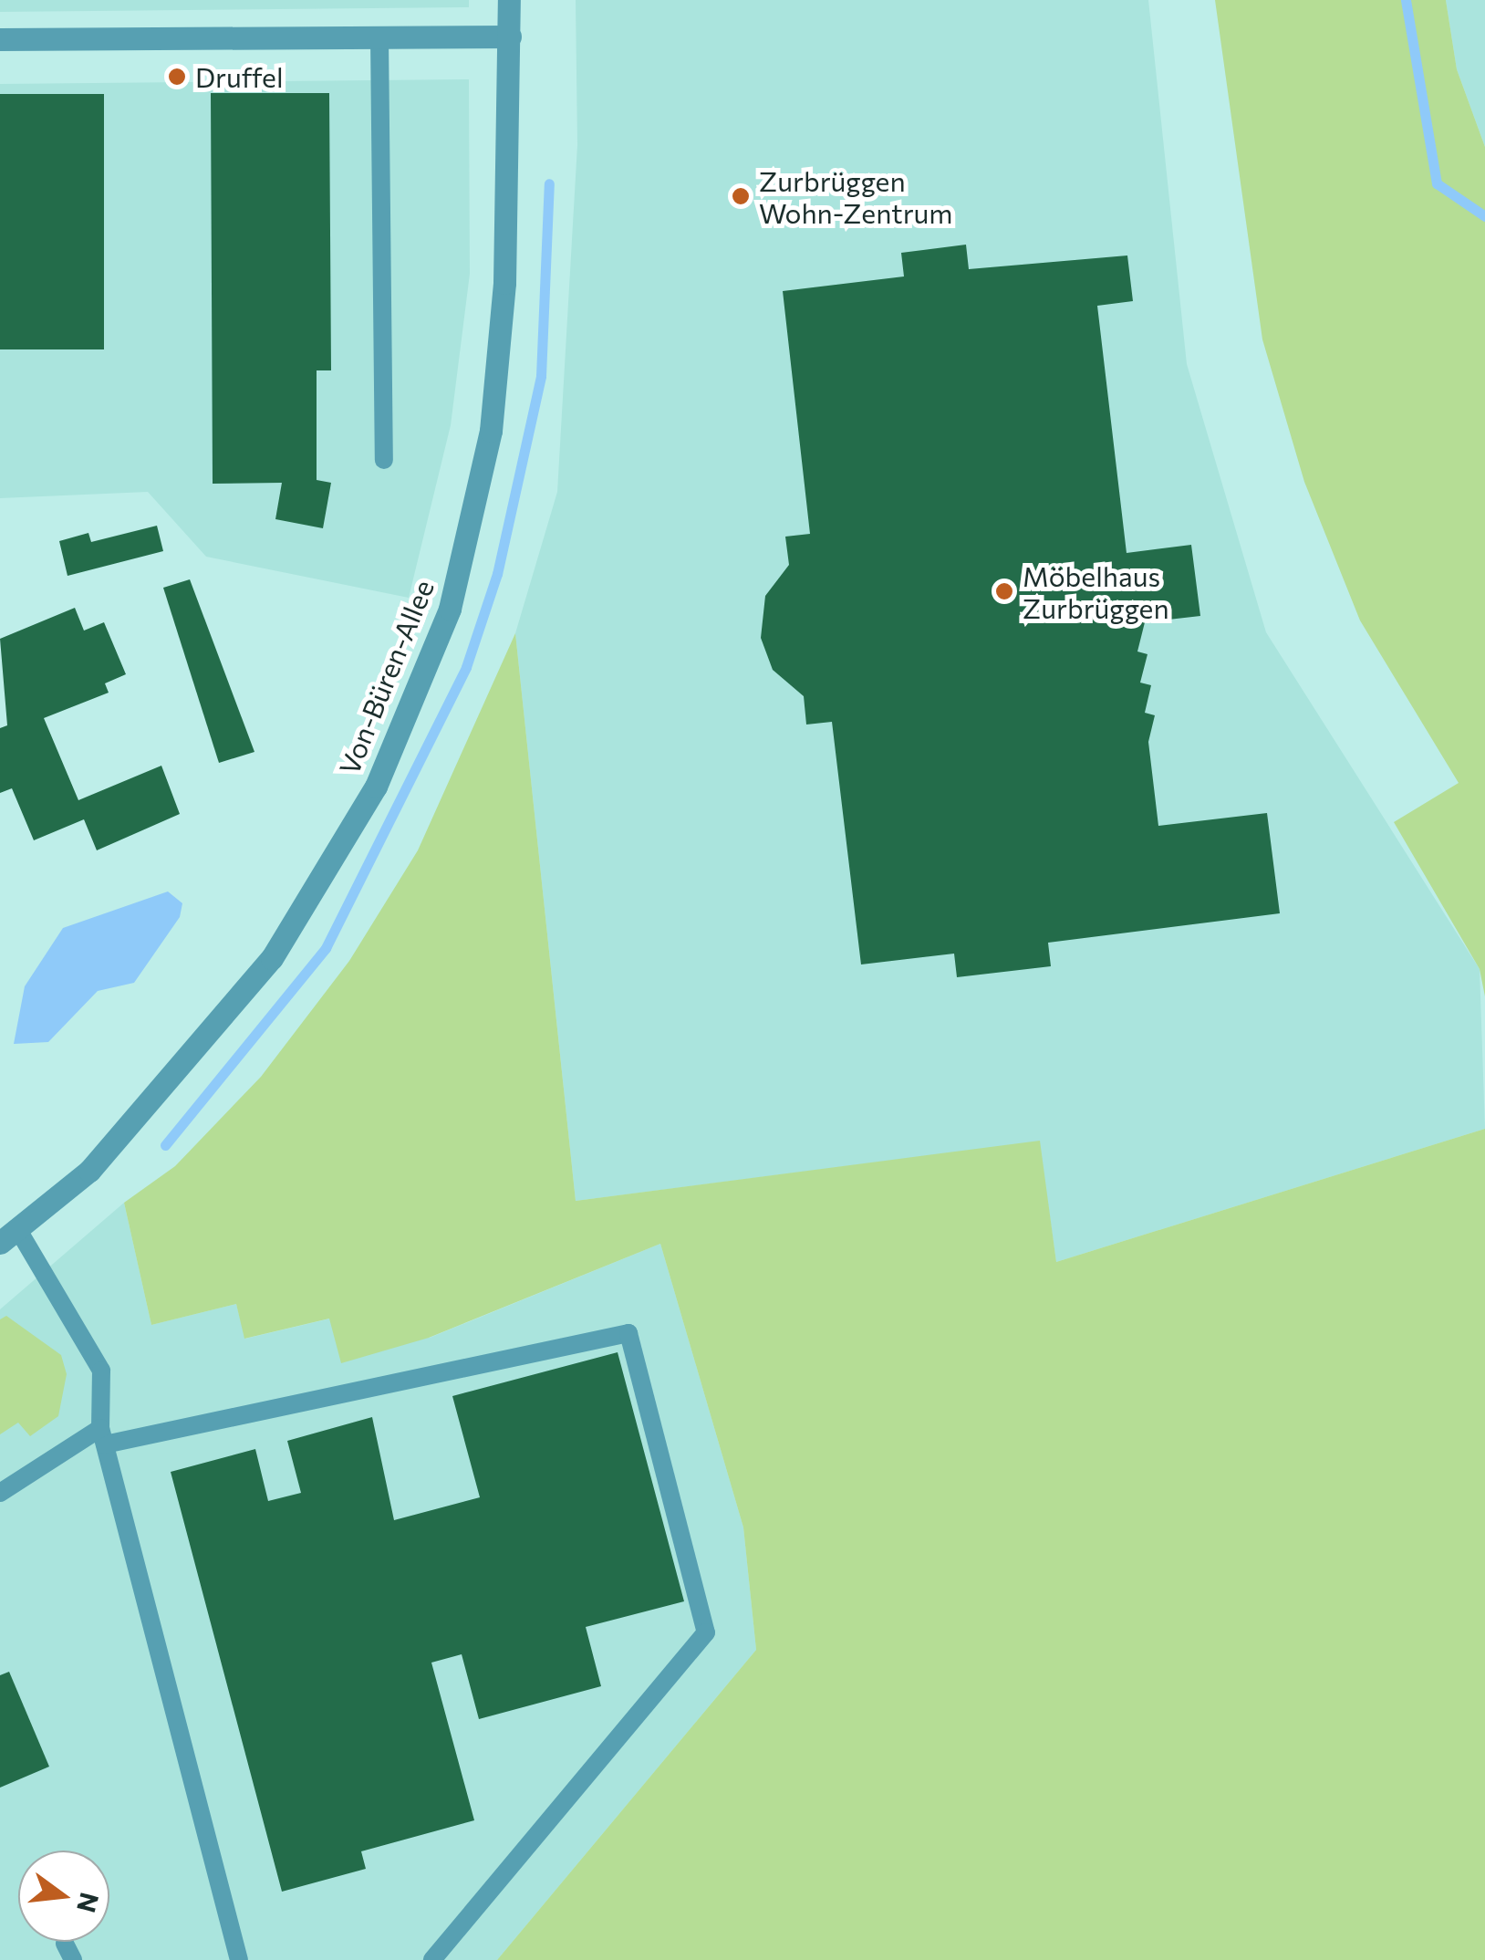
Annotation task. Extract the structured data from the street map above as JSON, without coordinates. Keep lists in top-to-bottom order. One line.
{"streets":{"street":["Von-Büren-Allee"]},"places":["Druffel","Zurbrüggen Wohn-Zentrum","Möbelhaus Zurbrüggen"],"north":"right"}
